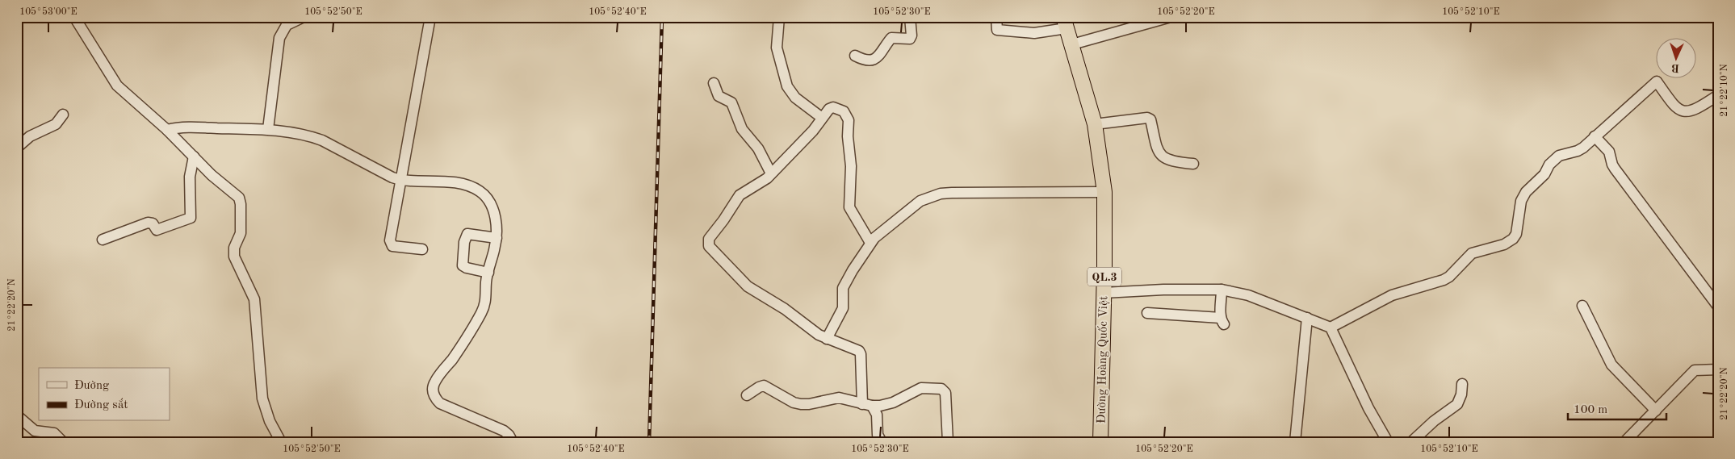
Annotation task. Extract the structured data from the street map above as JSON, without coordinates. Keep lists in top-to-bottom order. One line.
{"streets":{"highway":["QL.3","Đường Hoàng Quốc Việt"]},"legend":["Đường","Đường sắt"],"scale_bar":"100 m","north":"bottom","coordinates":["105°53'00\"E","105°52'50\"E","105°52'40\"E","105°52'30\"E","105°52'20\"E","105°52'10\"E","21°22'10\"N","21°22'20\"N"]}
